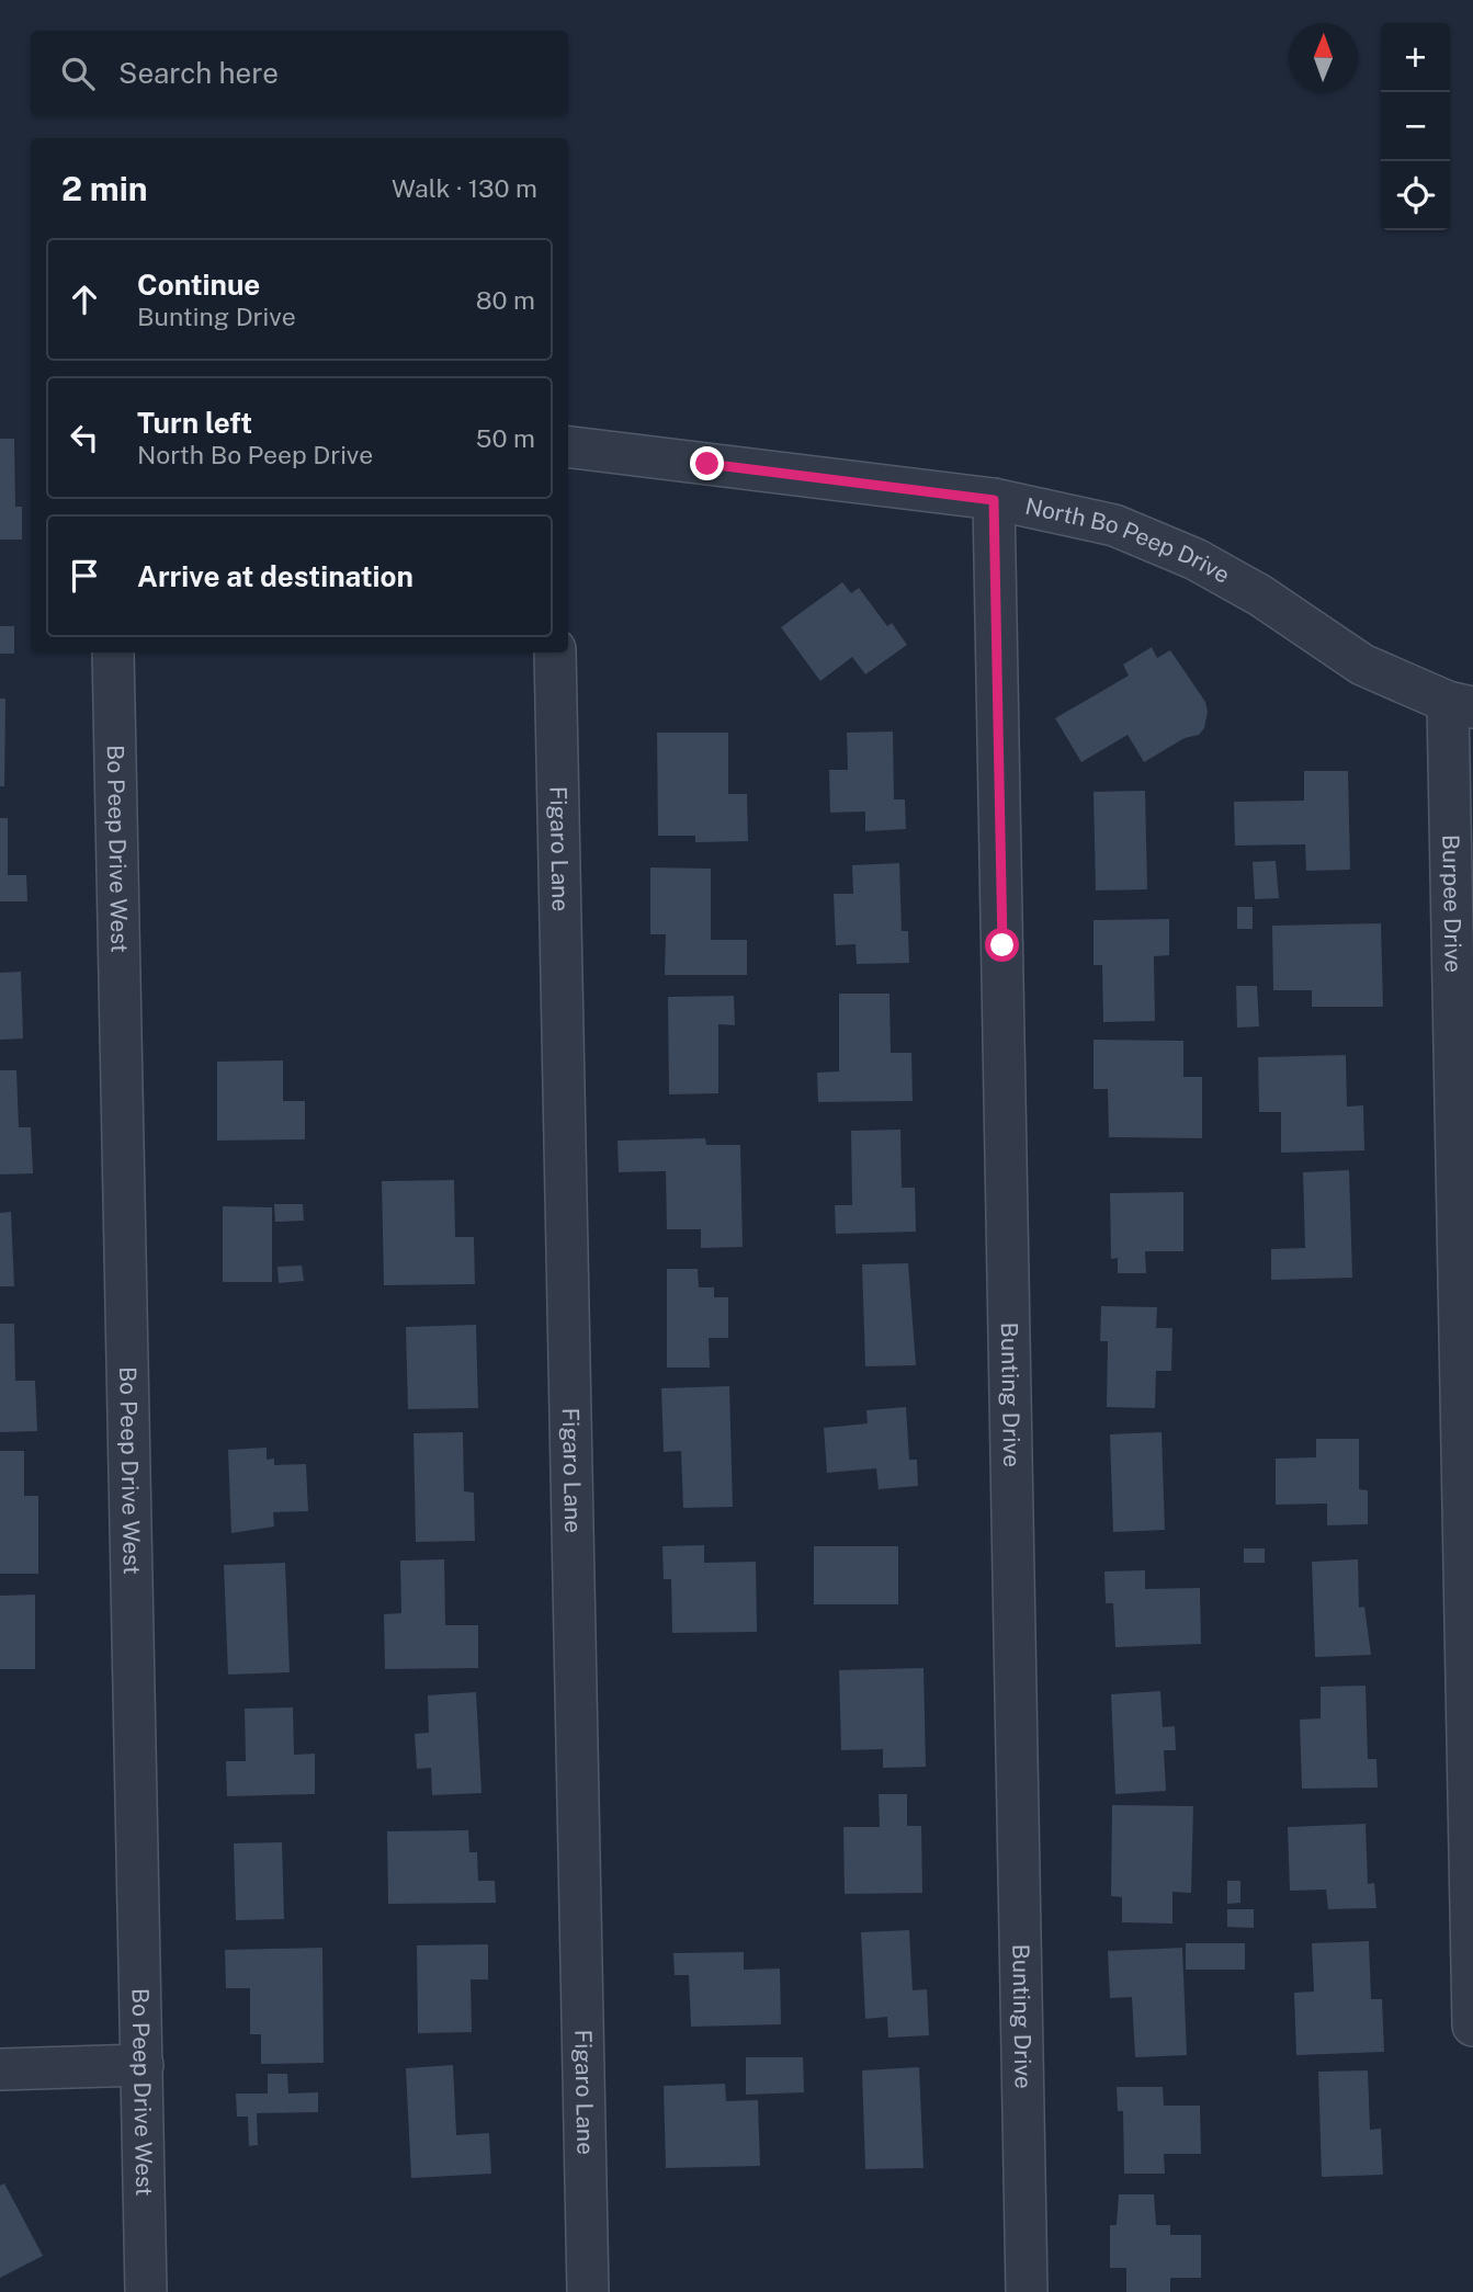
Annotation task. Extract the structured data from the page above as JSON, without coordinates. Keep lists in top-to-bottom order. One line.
{"streets":{"street":["North Bo Peep Drive","Bo Peep Drive West","Figaro Lane","Burpee Drive","Bunting Drive"]},"crossings":[["North Bo Peep Drive","Burpee Drive"],["North Bo Peep Drive","Bunting Drive"]],"north":"top","page":{"map_buttons":["+","−"],"search":"Search here","heading":["2 min","Walk · 130 m"],"list":[["Continue","Bunting Drive","80 m"],["Turn left","North Bo Peep Drive","50 m"],"Arrive at destination"]}}
